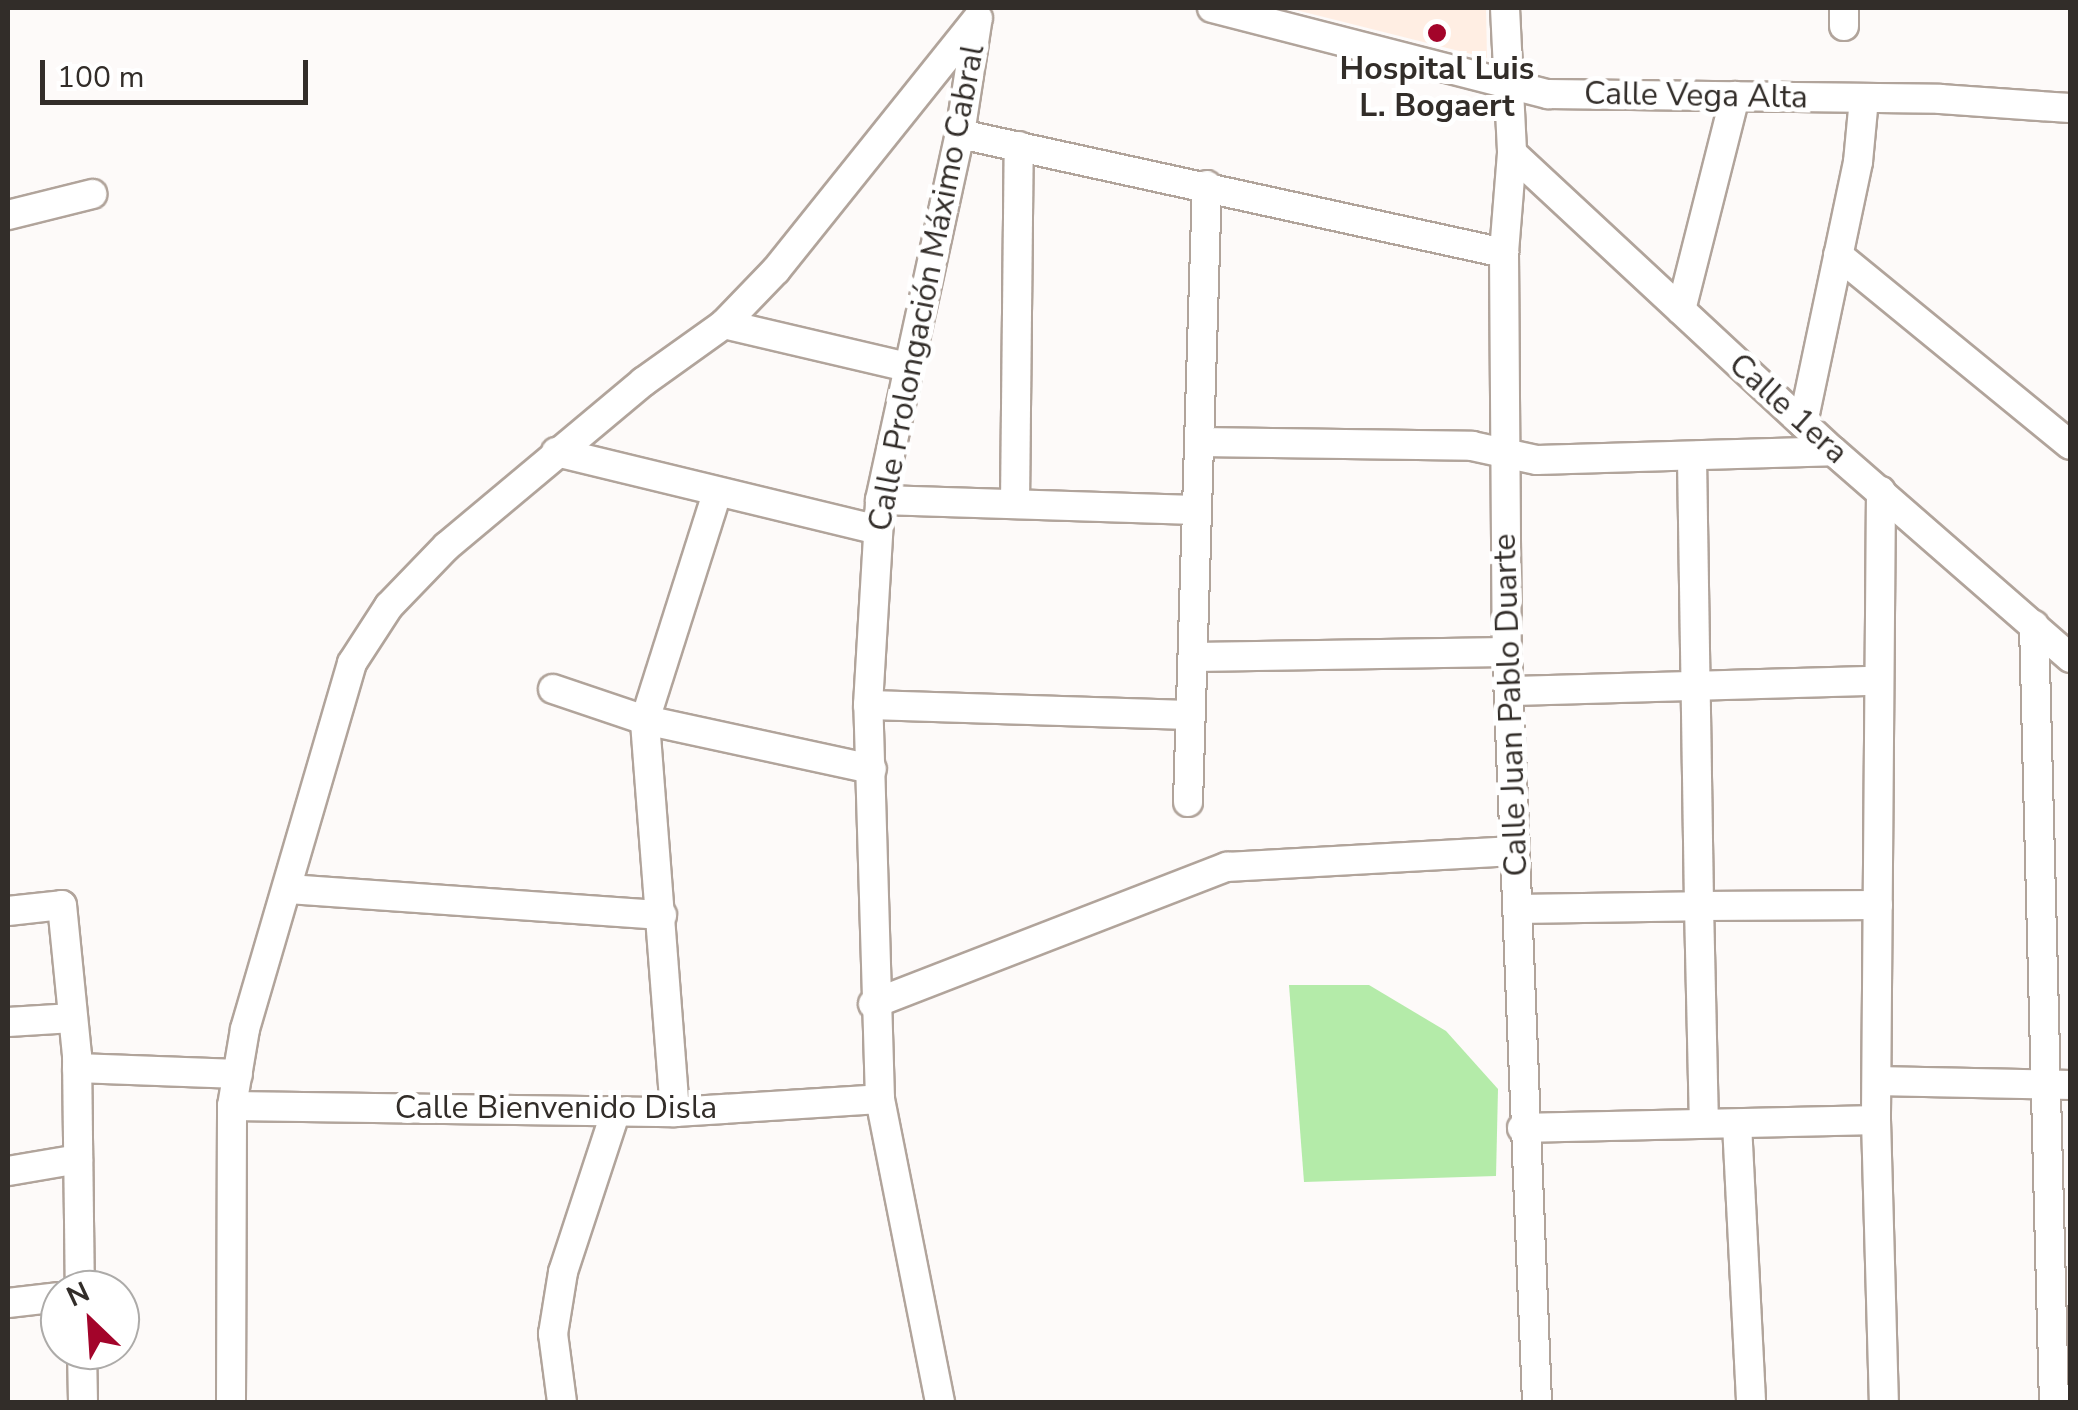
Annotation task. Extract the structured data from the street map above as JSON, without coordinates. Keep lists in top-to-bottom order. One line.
{"streets":{"street":["Calle Vega Alta","Calle Prolongación Máximo Cabral","Calle 1era","Calle Juan Pablo Duarte","Calle Bienvenido Disla"]},"crossings":[["Calle Vega Alta","Calle Juan Pablo Duarte"],["Calle Prolongación Máximo Cabral","Calle Bienvenido Disla"],["Calle 1era","Calle Juan Pablo Duarte"]],"places":["Hospital Luis L. Bogaert"],"scale_bar":"100 m","north":"top left"}
